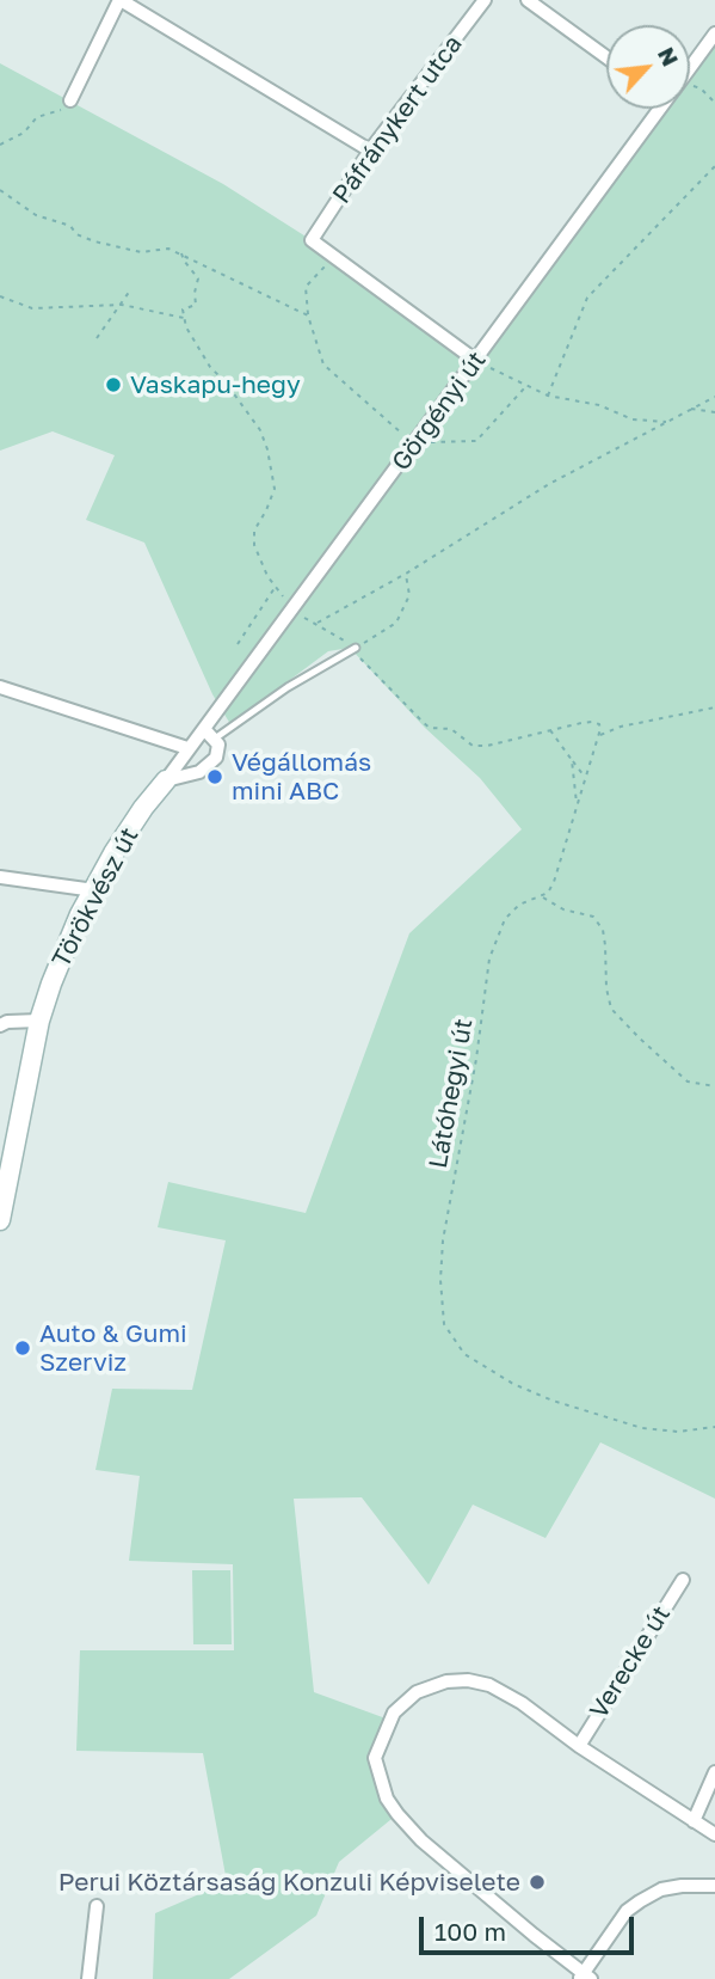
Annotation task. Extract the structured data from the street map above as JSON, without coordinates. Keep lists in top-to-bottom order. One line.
{"streets":{"street":["Páfránykert utca","Görgényi út","Törökvész út","Verecke út"],"path":["Látóhegyi út"]},"crossings":[["Görgényi út","Törökvész út"]],"places":["Vaskapu-hegy","Végállomás mini ABC","Auto & Gumi Szerviz","Perui Köztársaság Konzuli Képviselete"],"scale_bar":"100 m","north":"top right"}
